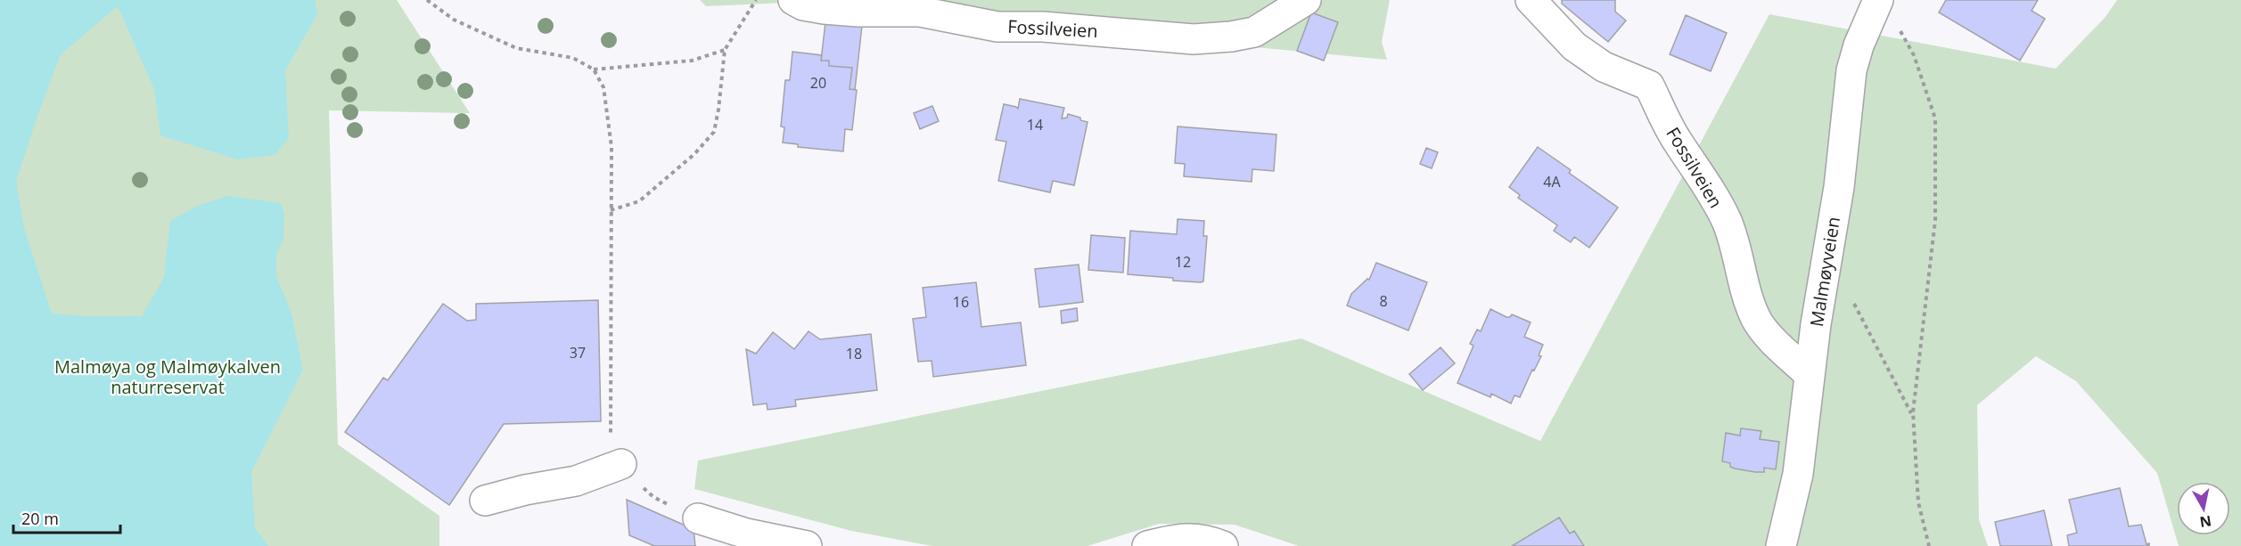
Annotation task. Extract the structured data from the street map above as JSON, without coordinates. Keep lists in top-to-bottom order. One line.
{"streets":{"street":["Fossilveien","Malmøyveien"]},"crossings":[["Fossilveien","Malmøyveien"]],"parks":["Malmøya og Malmøykalven naturreservat"],"house_numbers":["20","14","4A","12","8","16","37","18"],"scale_bar":"20 m","north":"bottom"}
